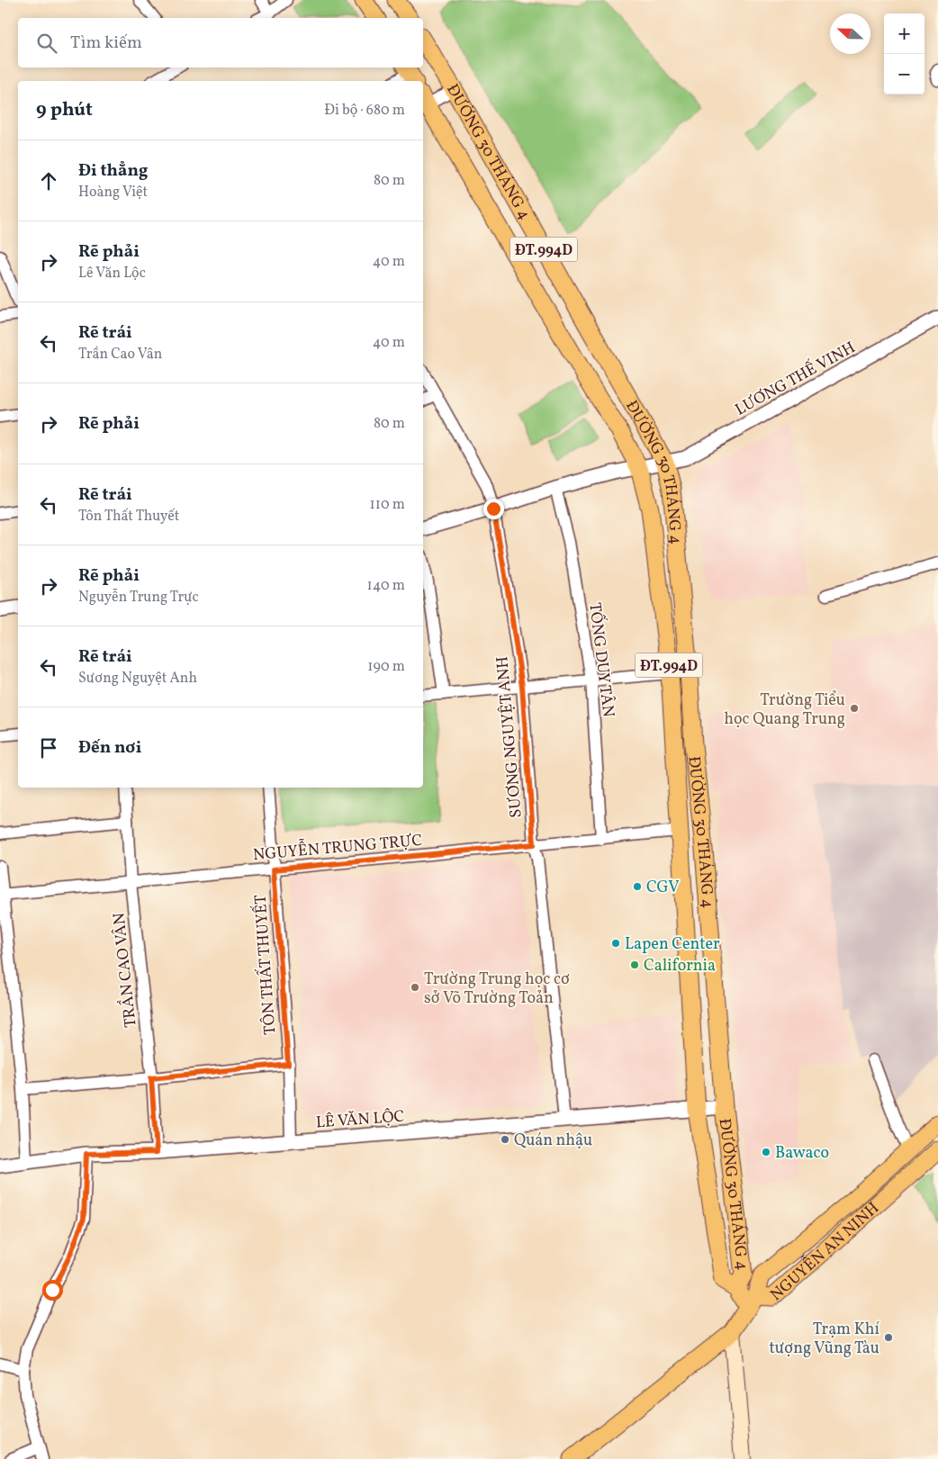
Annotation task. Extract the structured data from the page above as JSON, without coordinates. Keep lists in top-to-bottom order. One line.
{"streets":{"main road":["ĐƯỜNG 30 THÁNG 4","ĐT.994D","NGUYỄN AN NINH"],"street":["LƯƠNG THẾ VINH","TỐNG DUY TÂN","SƯƠNG NGUYỆT ANH","NGUYỄN TRUNG TRỰC","TÔN THẤT THUYẾT","TRẦN CAO VÂN","LÊ VĂN LỘC"]},"crossings":[["ĐƯỜNG 30 THÁNG 4","LƯƠNG THẾ VINH"],["ĐƯỜNG 30 THÁNG 4","NGUYỄN TRUNG TRỰC"],["ĐƯỜNG 30 THÁNG 4","LÊ VĂN LỘC"],["LƯƠNG THẾ VINH","TỐNG DUY TÂN"],["LƯƠNG THẾ VINH","SƯƠNG NGUYỆT ANH"],["TỐNG DUY TÂN","NGUYỄN TRUNG TRỰC"],["SƯƠNG NGUYỆT ANH","NGUYỄN TRUNG TRỰC"],["SƯƠNG NGUYỆT ANH","LÊ VĂN LỘC"],["NGUYỄN TRUNG TRỰC","TÔN THẤT THUYẾT"],["NGUYỄN TRUNG TRỰC","TRẦN CAO VÂN"],["TÔN THẤT THUYẾT","LÊ VĂN LỘC"],["TRẦN CAO VÂN","LÊ VĂN LỘC"]],"places":["Trường Tiểu học Quang Trung","CGV","Lapen Center","California","Trường Trung học cơ sở Võ Trường Toản","Quán nhậu","Bawaco","Trạm Khí tượng Vũng Tàu"],"north":"left","page":{"map_buttons":["+","−"],"search":"Tìm kiếm","heading":["9 phút","Đi bộ · 680 m"],"list":[["Đi thẳng","Hoàng Việt","80 m"],["Rẽ phải","Lê Văn Lộc","40 m"],["Rẽ trái","Trần Cao Vân","40 m"],["Rẽ phải","80 m"],["Rẽ trái","Tôn Thất Thuyết","110 m"],["Rẽ phải","Nguyễn Trung Trực","140 m"],["Rẽ trái","Sương Nguyệt Anh","190 m"],"Đến nơi"]}}
